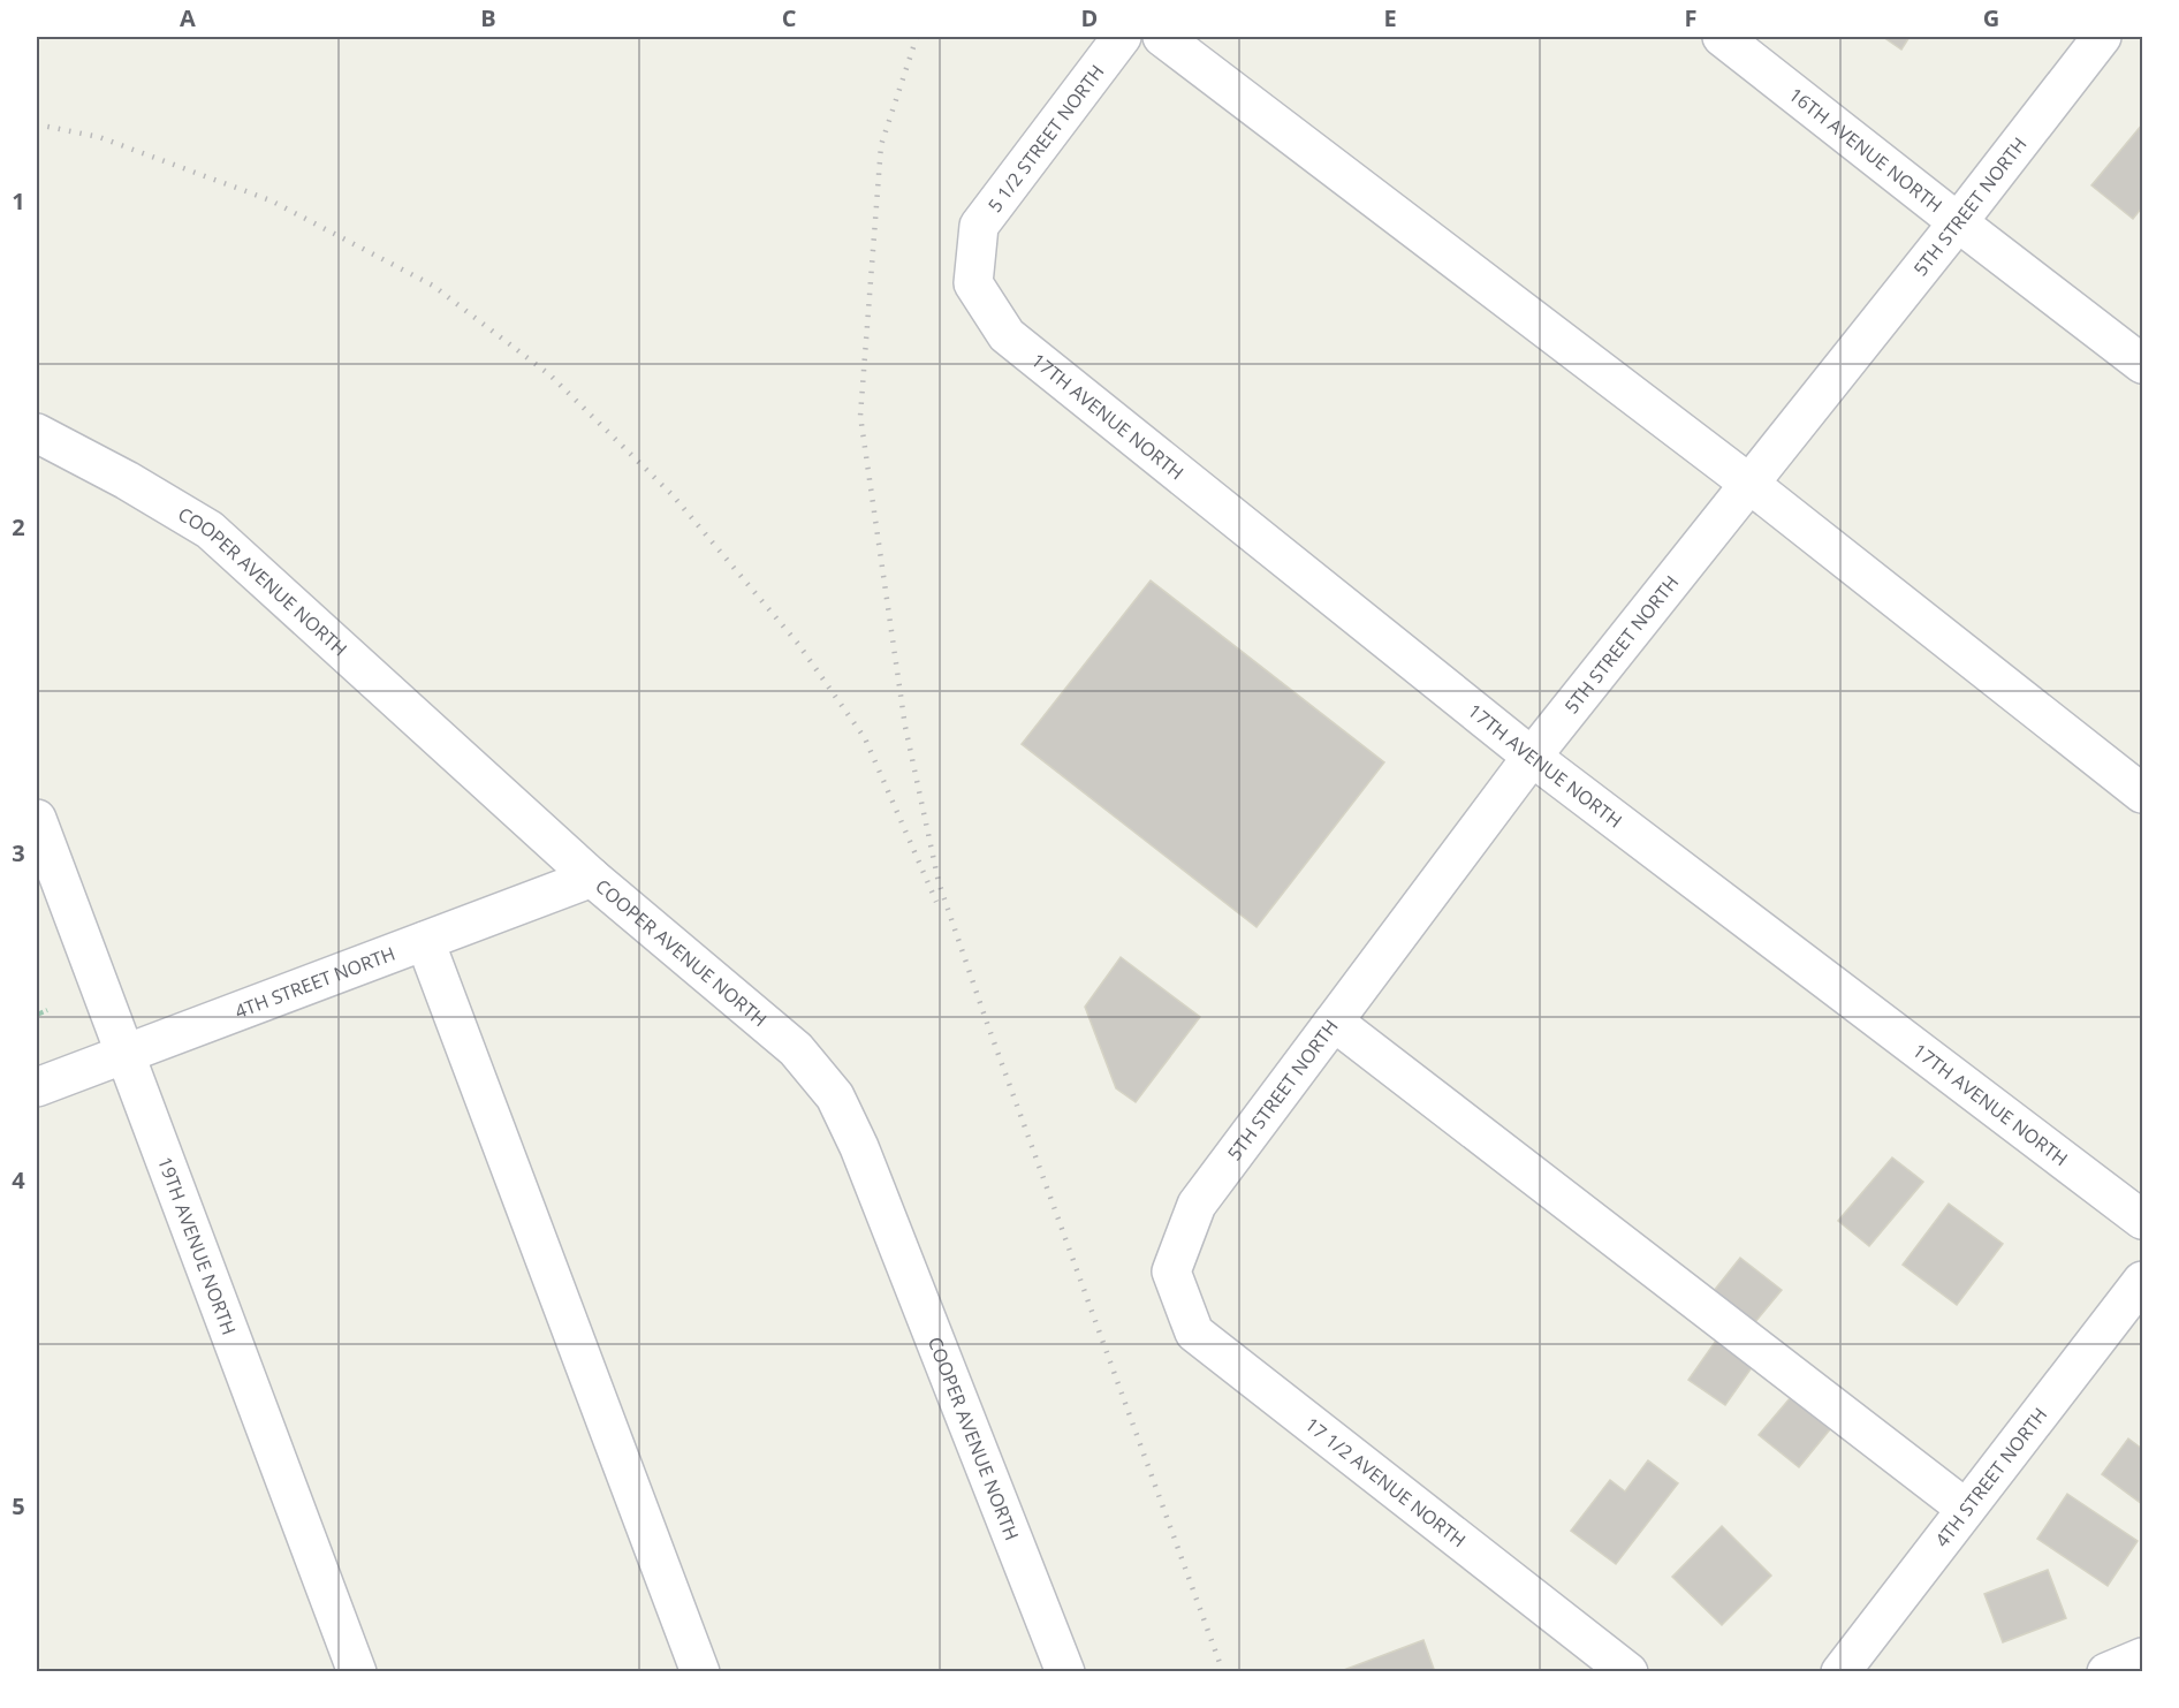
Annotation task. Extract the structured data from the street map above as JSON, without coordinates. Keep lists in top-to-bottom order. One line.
{"streets":{"street":["5 1/2 STREET NORTH","16TH AVENUE NORTH","5TH STREET NORTH","17TH AVENUE NORTH","COOPER AVENUE NORTH","4TH STREET NORTH","19TH AVENUE NORTH","17 1/2 AVENUE NORTH"]},"crossings":[["5 1/2 STREET NORTH","17TH AVENUE NORTH"],["16TH AVENUE NORTH","5TH STREET NORTH"],["5TH STREET NORTH","17TH AVENUE NORTH"],["5TH STREET NORTH","17 1/2 AVENUE NORTH"],["COOPER AVENUE NORTH","4TH STREET NORTH"],["4TH STREET NORTH","19TH AVENUE NORTH"]],"grid":{"columns":["A","B","C","D","E","F","G"],"rows":["1","2","3","4","5"]}}
